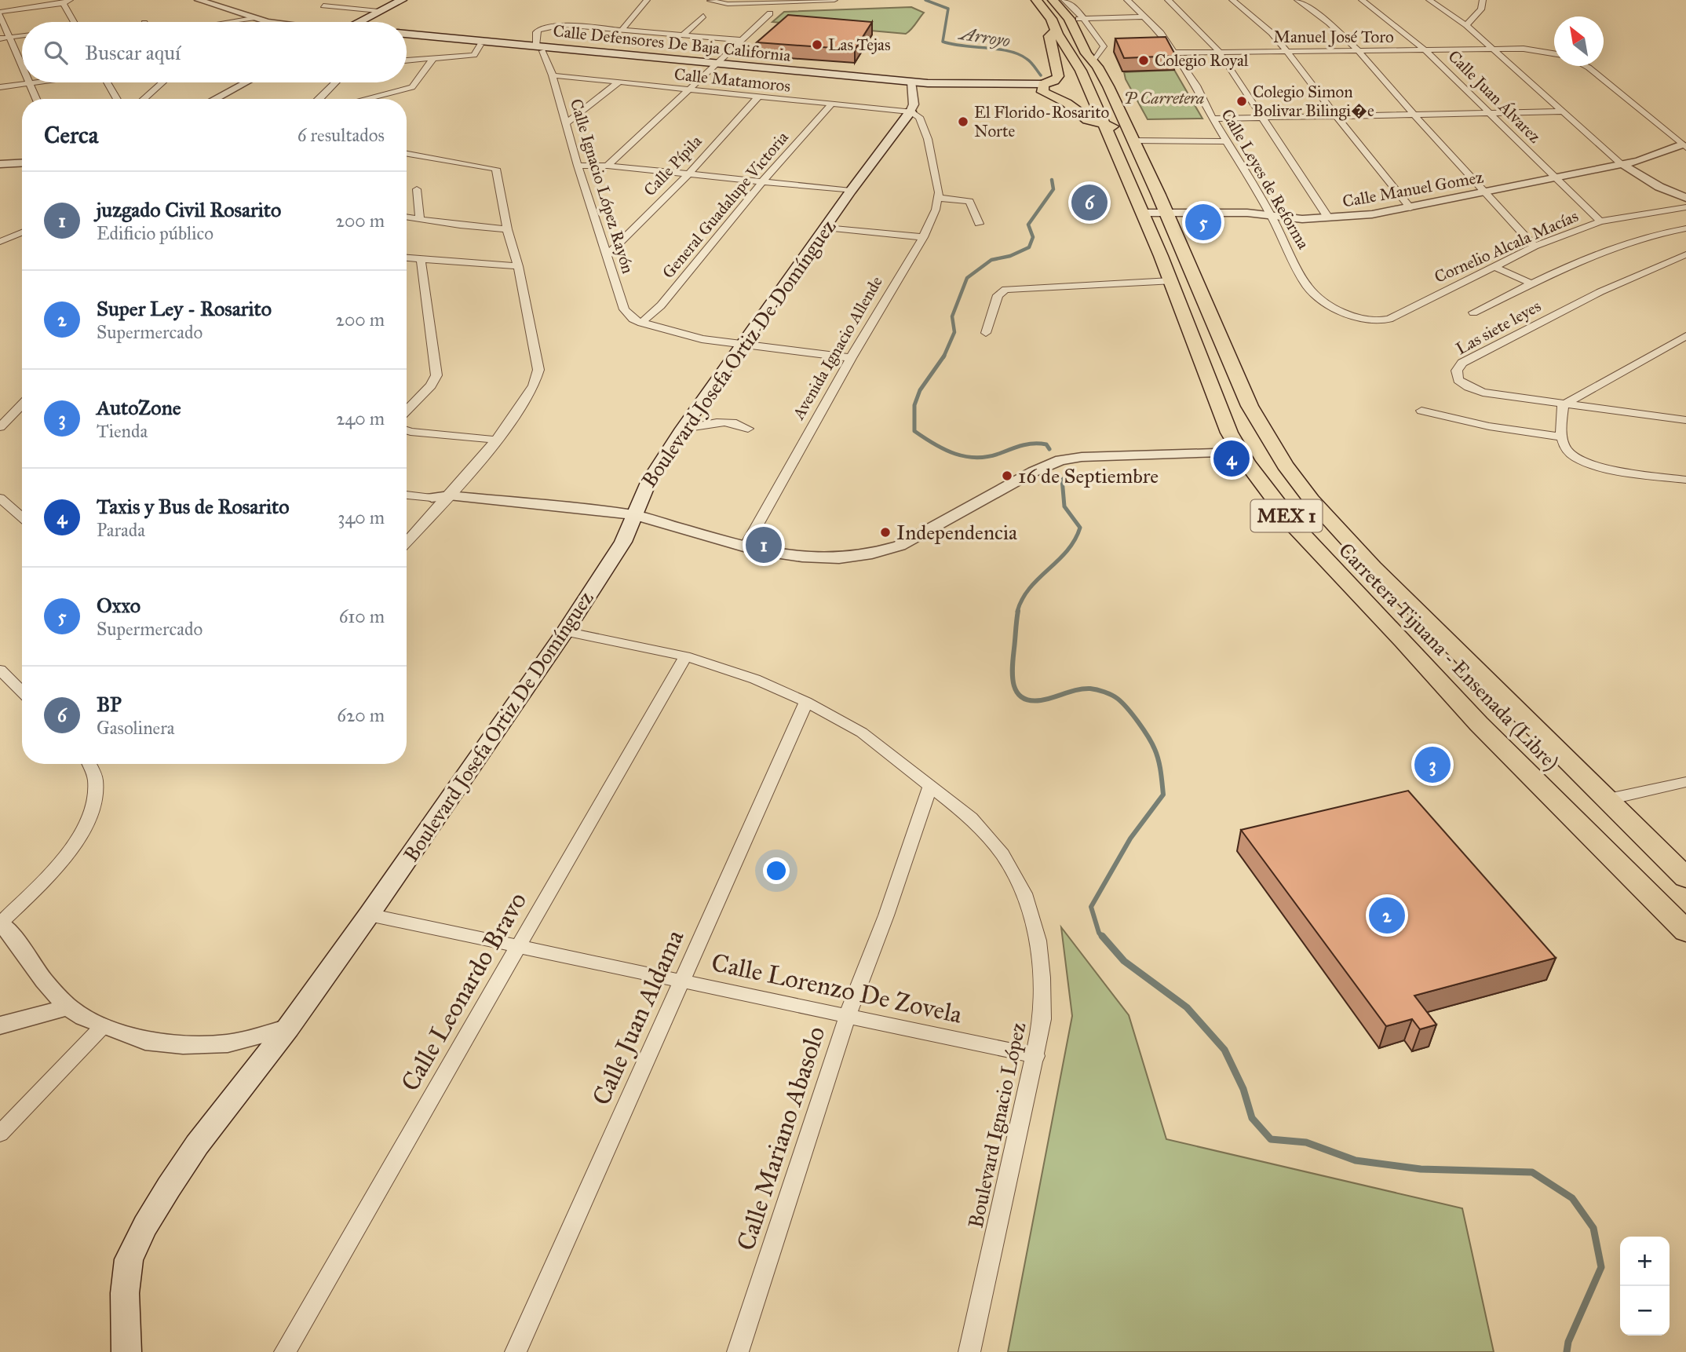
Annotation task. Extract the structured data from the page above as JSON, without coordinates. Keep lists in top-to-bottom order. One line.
{"streets":{"highway":["MEX 1","Carretera Tijuana - Ensenada (Libre)"],"main road":["Calle Defensores De Baja California","Boulevard Josefa Ortiz De Domínguez"],"street":["Manuel José Toro","Calle Matamoros","Calle Juan Álvarez","Calle Pípila","Calle Leyes de Reforma","Calle Ignacio López Rayón","Calle Manuel Gomez","General Guadalupe Victoria","Cornelio Alcala Macías","Las siete leyes","Avenida Ignacio Allende","Calle Lorenzo De Zovela","Calle Leonardo Bravo","Calle Juan Aldama","Boulevard Ignacio López","Calle Mariano Abasolo"]},"crossings":[["Manuel José Toro","Calle Juan Álvarez"],["Manuel José Toro","Calle Leyes de Reforma"],["Calle Defensores De Baja California","Calle Ignacio López Rayón"],["Calle Matamoros","Calle Pípila"],["Calle Matamoros","Calle Ignacio López Rayón"],["Calle Matamoros","General Guadalupe Victoria"],["Calle Matamoros","Boulevard Josefa Ortiz De Domínguez"],["Calle Juan Álvarez","Calle Manuel Gomez"],["Calle Juan Álvarez","Cornelio Alcala Macías"],["Calle Pípila","Calle Ignacio López Rayón"],["Calle Leyes de Reforma","Calle Manuel Gomez"],["Calle Leyes de Reforma","Cornelio Alcala Macías"],["Calle Ignacio López Rayón","General Guadalupe Victoria"],["Calle Manuel Gomez","Carretera Tijuana - Ensenada (Libre)"],["Boulevard Josefa Ortiz De Domínguez","Calle Lorenzo De Zovela"],["Boulevard Josefa Ortiz De Domínguez","Boulevard Ignacio López"],["Calle Lorenzo De Zovela","Calle Leonardo Bravo"],["Calle Lorenzo De Zovela","Calle Juan Aldama"],["Calle Lorenzo De Zovela","Boulevard Ignacio López"],["Calle Lorenzo De Zovela","Calle Mariano Abasolo"],["Calle Leonardo Bravo","Boulevard Ignacio López"],["Calle Juan Aldama","Boulevard Ignacio López"],["Boulevard Ignacio López","Calle Mariano Abasolo"]],"water":["Arroyo"],"parks":["P Carretera"],"places":["Las Tejas","Colegio Royal","Colegio Simon Bolivar Bilingi�e","El Florido-Rosarito Norte","16 de Septiembre","Independencia"],"north":"top left","page":{"search":"Buscar aquí","heading":["Cerca","6 resultados"],"list":[{"mark":"1","name":"juzgado Civil Rosarito","note":"Edificio público","value":"200 m"},{"mark":"2","name":"Super Ley - Rosarito","note":"Supermercado","value":"200 m"},{"mark":"3","name":"AutoZone","note":"Tienda","value":"240 m"},{"mark":"4","name":"Taxis y Bus de Rosarito","note":"Parada","value":"340 m"},{"mark":"5","name":"Oxxo","note":"Supermercado","value":"610 m"},{"mark":"6","name":"BP","note":"Gasolinera","value":"620 m"}],"pins":["6","5","4","1","3","2"],"map_buttons":["+","−"]}}
